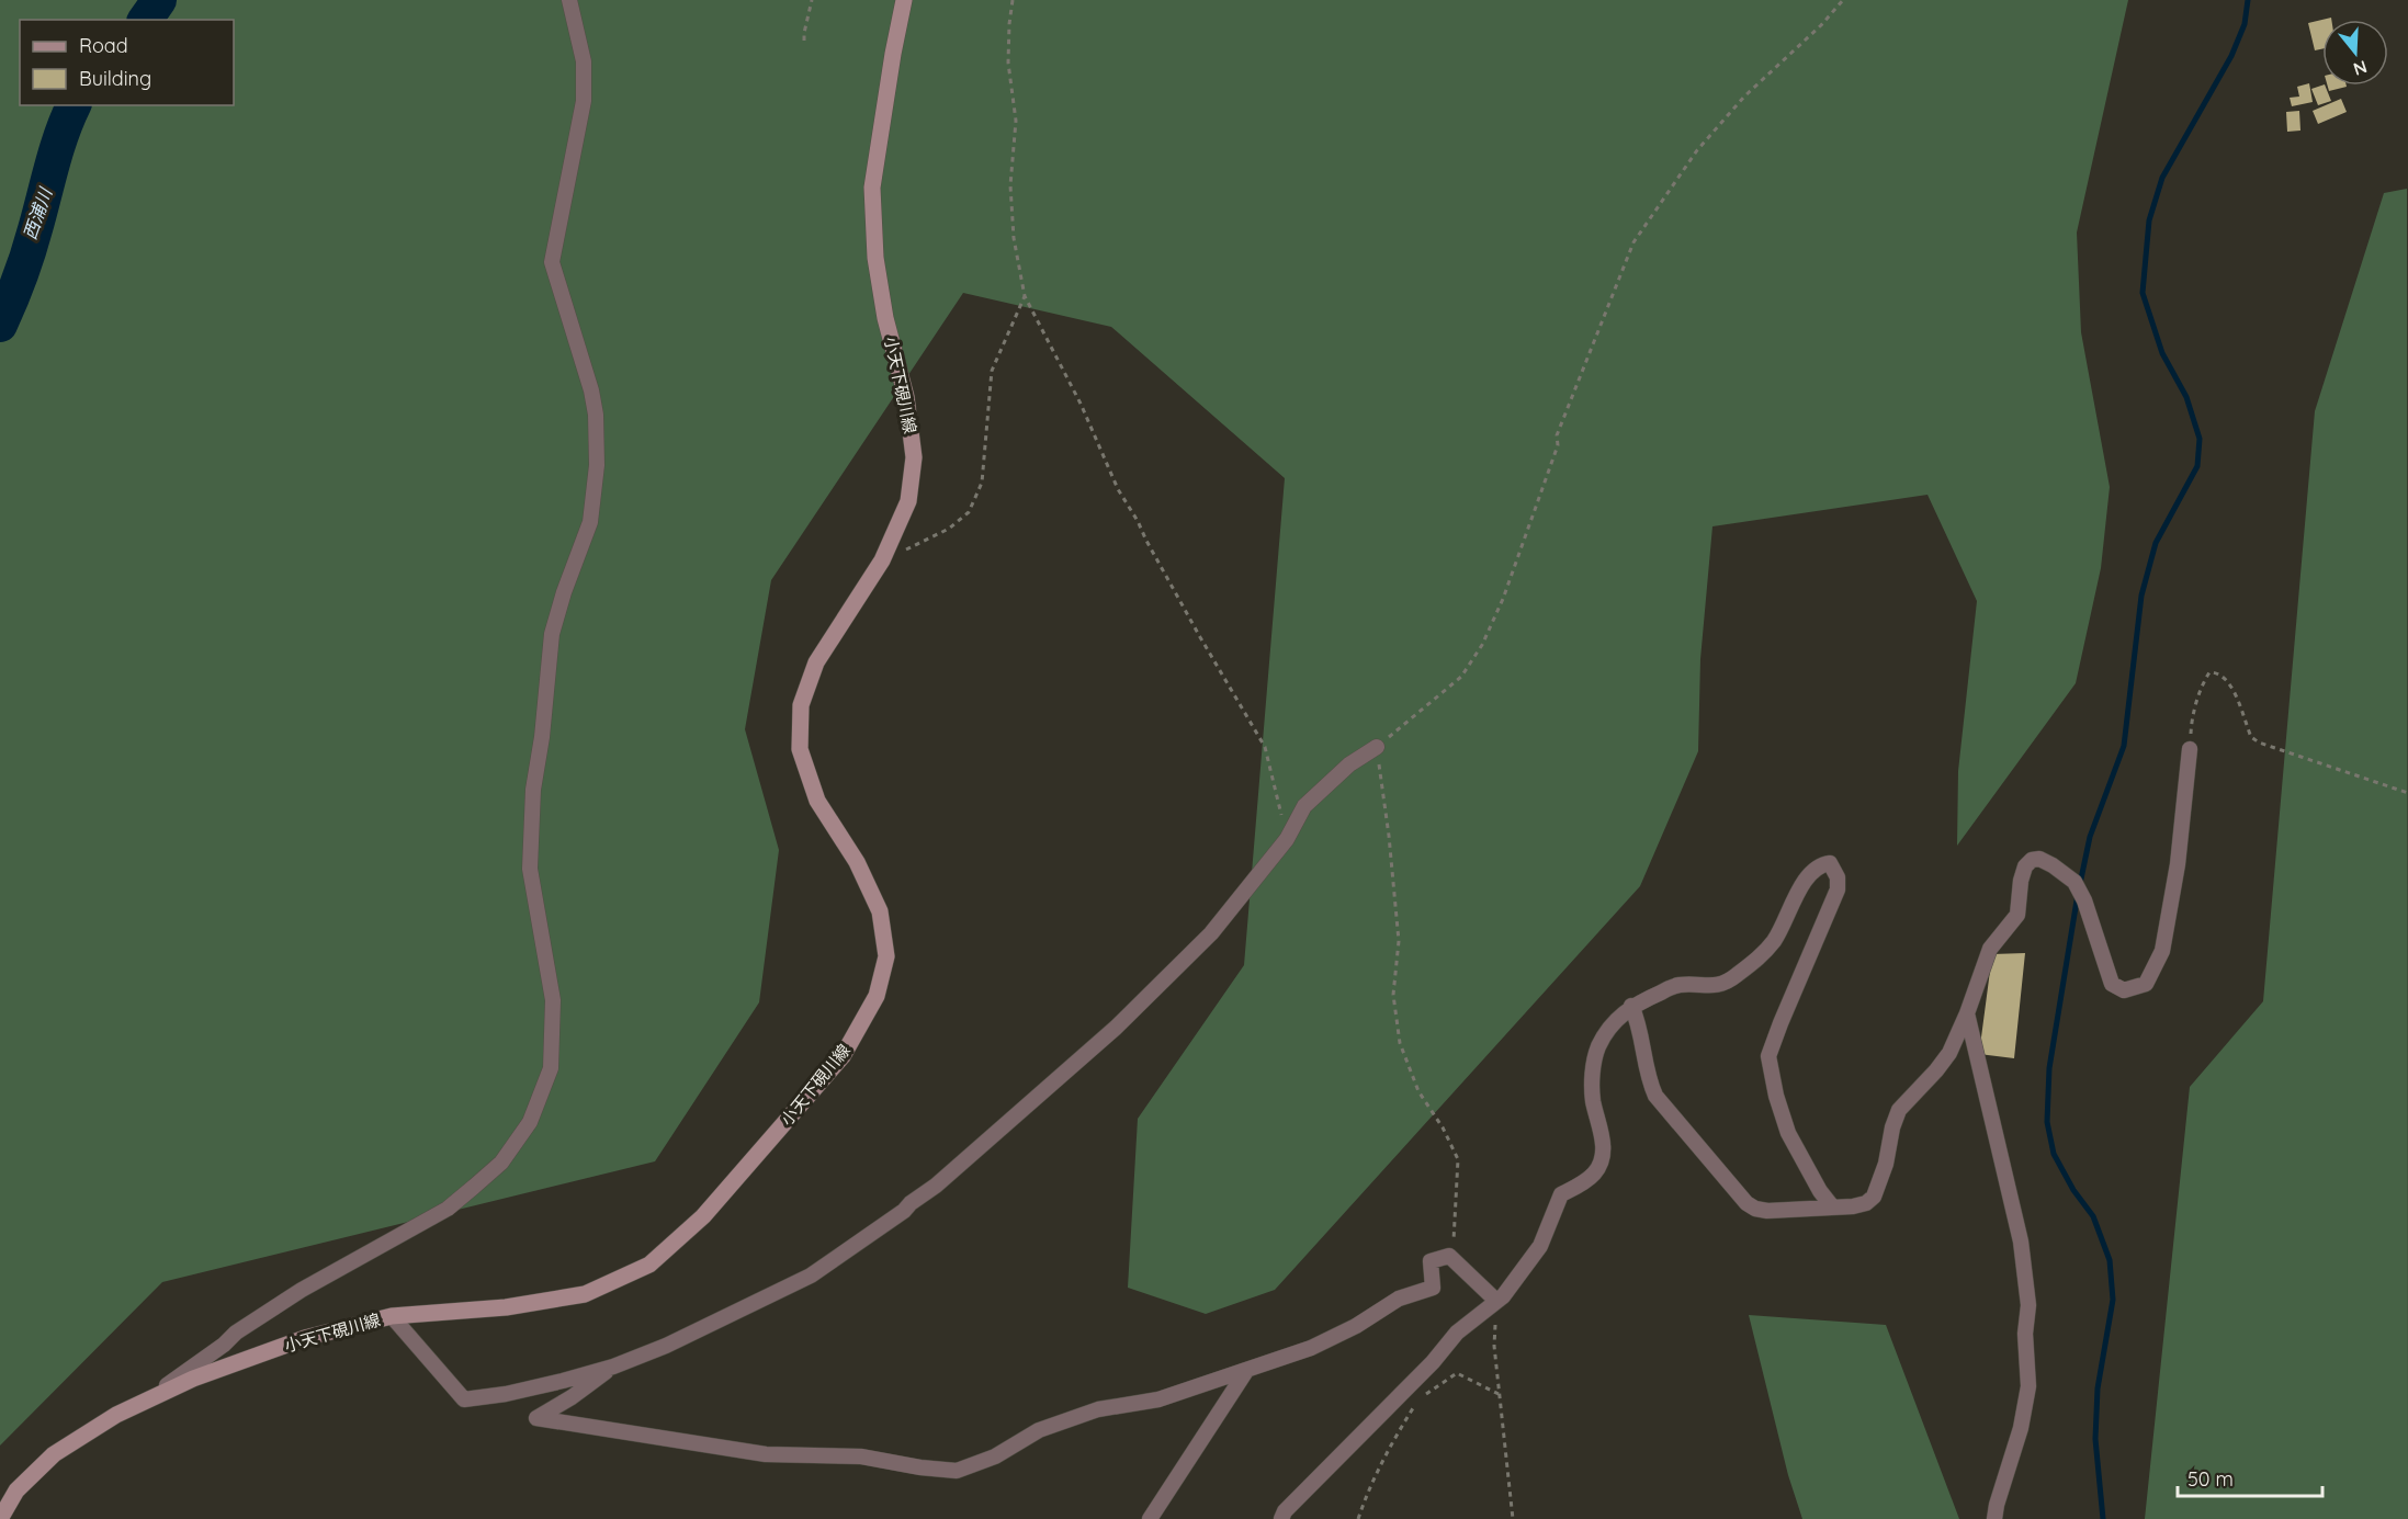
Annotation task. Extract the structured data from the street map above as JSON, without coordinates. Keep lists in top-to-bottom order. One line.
{"streets":{"main road":["小天下硯川線"]},"water":["西浦川"],"legend":["Road","Building"],"scale_bar":"50 m","north":"bottom"}
